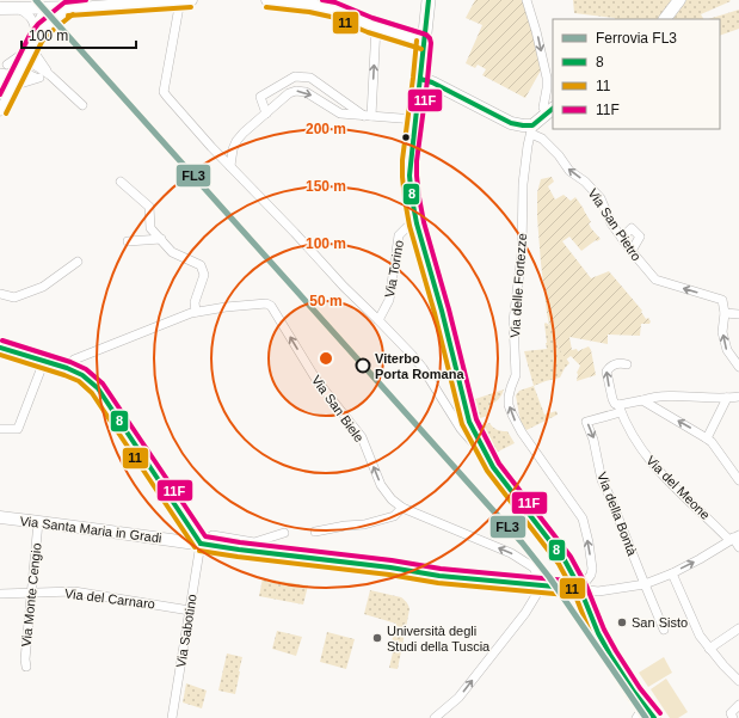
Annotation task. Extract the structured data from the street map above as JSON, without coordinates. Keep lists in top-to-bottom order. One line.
{"streets":{"main road":["Via Santa Maria in Gradi"],"street":["Via San Pietro","Via Torino","Via delle Fortezze","Via San Biele","Via del Meone","Via della Bontà","Via Monte Cengio","Via del Carnaro","Via Sabotino"]},"crossings":[["Via San Pietro","Via delle Fortezze"],["Via delle Fortezze","Via Santa Maria in Gradi"],["Via San Biele","Via Santa Maria in Gradi"],["Via del Meone","Via della Bontà"],["Via Santa Maria in Gradi","Via Monte Cengio"],["Via Santa Maria in Gradi","Via Sabotino"],["Via Monte Cengio","Via del Carnaro"],["Via del Carnaro","Via Sabotino"]],"one_way":["Via San Pietro","Via delle Fortezze","Via San Biele","Via della Bontà"],"places":["Viterbo Porta Romana","San Sisto","Università degli Studi della Tuscia"],"lines":["rail line FL3","transit line 8","transit line 11F","transit line 11"],"legend":["Ferrovia FL3","8","11","11F"],"scale_bar":"100 m","rings":["200 m","150 m","100 m","50 m"]}
